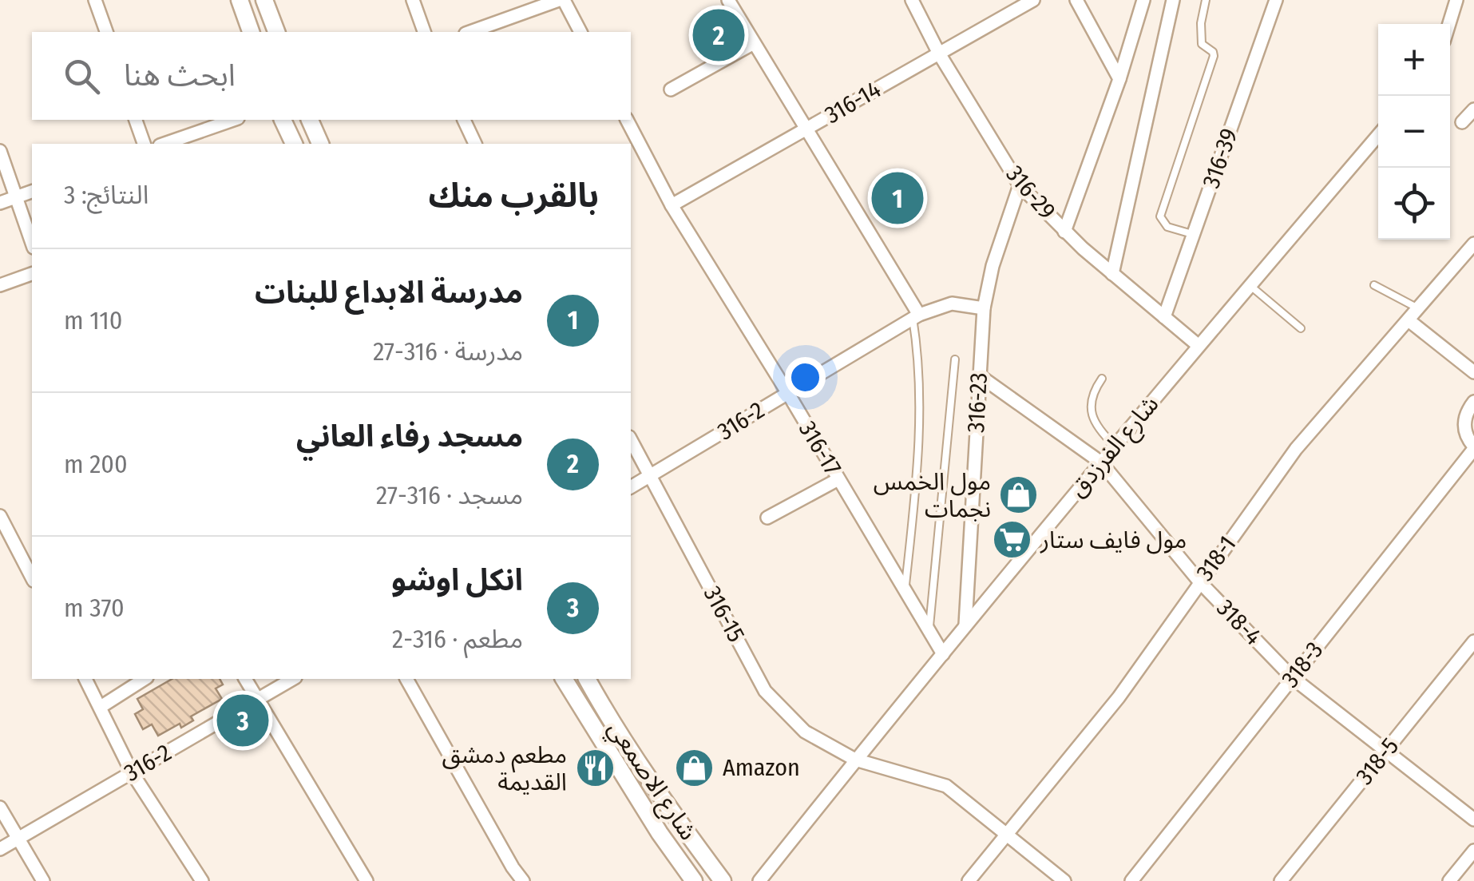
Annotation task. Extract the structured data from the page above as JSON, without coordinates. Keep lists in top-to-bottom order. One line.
{"streets":{"street":["316-14","316-39","316-29","316-23","316-2","شارع الفرزدق","316-17","318-1","316-15","318-4","318-3","318-5","شارع الاصمعي"]},"crossings":[["316-14","316-29"],["316-14","316-17"],["316-39","316-29"],["316-29","316-23"],["316-29","شارع الفرزدق"],["316-23","316-2"],["316-23","شارع الفرزدق"],["316-23","318-4"],["316-2","316-17"],["316-2","316-15"],["شارع الفرزدق","316-17"],["شارع الفرزدق","316-15"],["شارع الفرزدق","318-4"],["318-1","316-15"],["318-1","318-4"],["318-4","318-3"],["318-4","318-5"]],"places":{"shop":["مول الخمس نجمات","Amazon"],"supermarket":["مول فايف ستار"],"restaurant":["مطعم دمشق القديمة"]},"page":{"pins":["2","1","3"],"map_buttons":["+","−"],"search":"ابحث هنا","heading":["بالقرب منك","النتائج: 3"],"list":[{"mark":"1","name":"مدرسة الابداع للبنات","note":"مدرسة · 316-27","value":"110 m"},{"mark":"2","name":"مسجد رفاء العاني","note":"مسجد · 316-27","value":"200 m"},{"mark":"3","name":"انكل اوشو","note":"مطعم · 316-2","value":"370 m"}]}}
